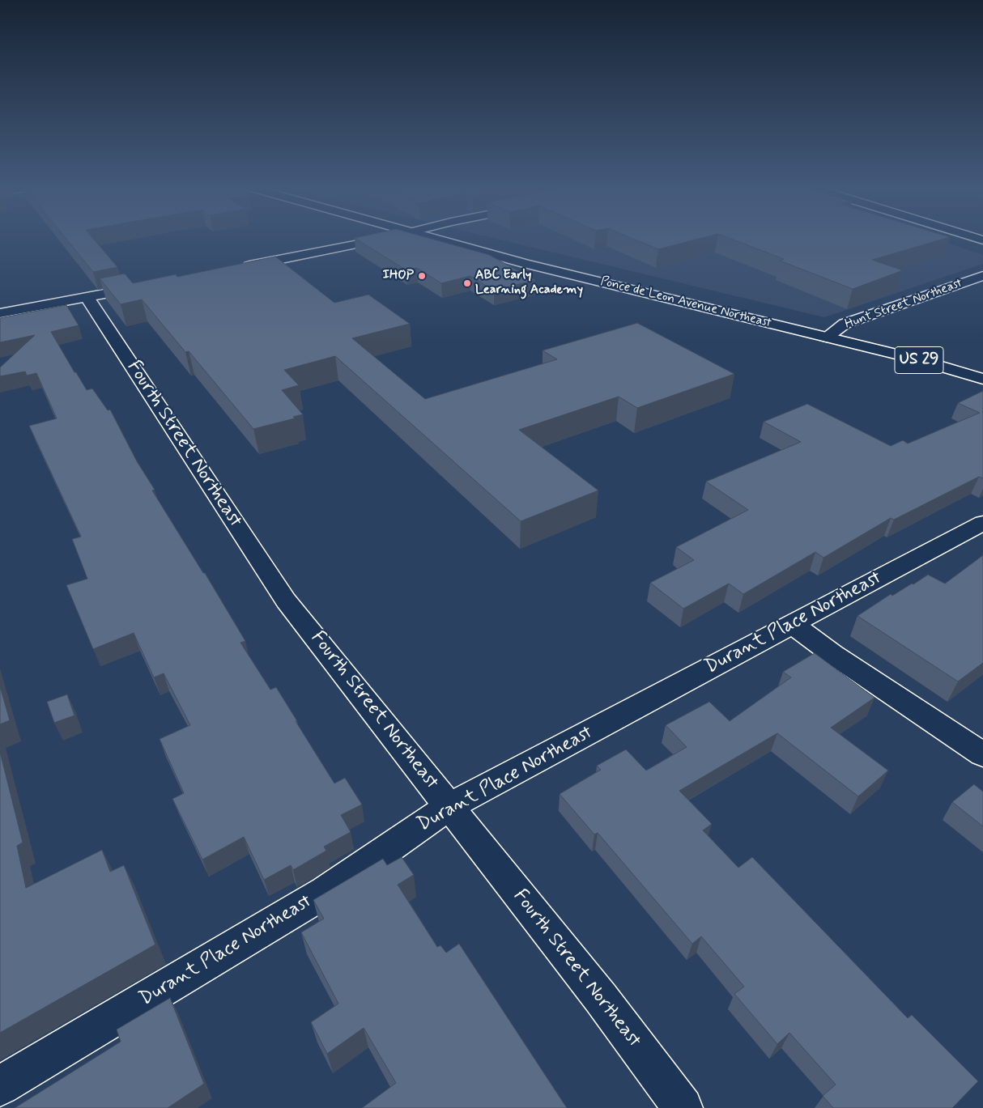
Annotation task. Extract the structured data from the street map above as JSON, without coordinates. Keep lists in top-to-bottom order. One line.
{"streets":{"main road":["Ponce de Leon Avenue Northeast","Hunt Street Northeast","US 29","Fourth Street Northeast","Durant Place Northeast"]},"crossings":[["Ponce de Leon Avenue Northeast","Hunt Street Northeast"],["Fourth Street Northeast","Durant Place Northeast"]],"places":["IHOP","ABC Early Learning Academy"]}
